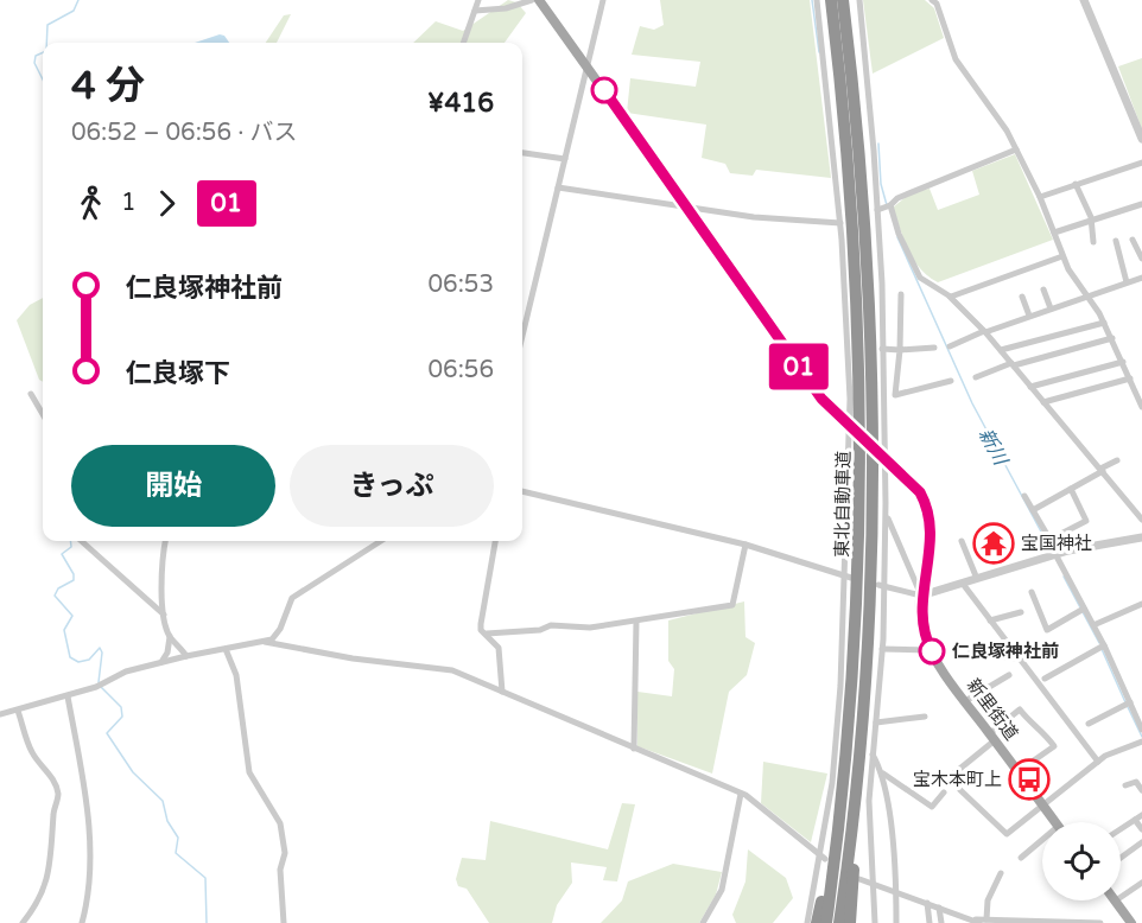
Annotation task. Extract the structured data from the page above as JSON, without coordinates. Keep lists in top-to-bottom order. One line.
{"streets":{"highway":["東北自動車道"],"main road":["新里街道"]},"water":["新川"],"places":{"temple":["宝国神社"],"other":["仁良塚神社前"],"bus stop":["宝木本町上"]},"lines":["bus line 01"],"page":{"on_map":"01","heading":["4 分","06:52 – 06:56 · バス","¥416"],"legs":["1","01"],"list":[{"name":"仁良塚神社前","value":"06:53"},{"name":"仁良塚下","value":"06:56"}],"buttons":["開始","きっぷ"]}}
